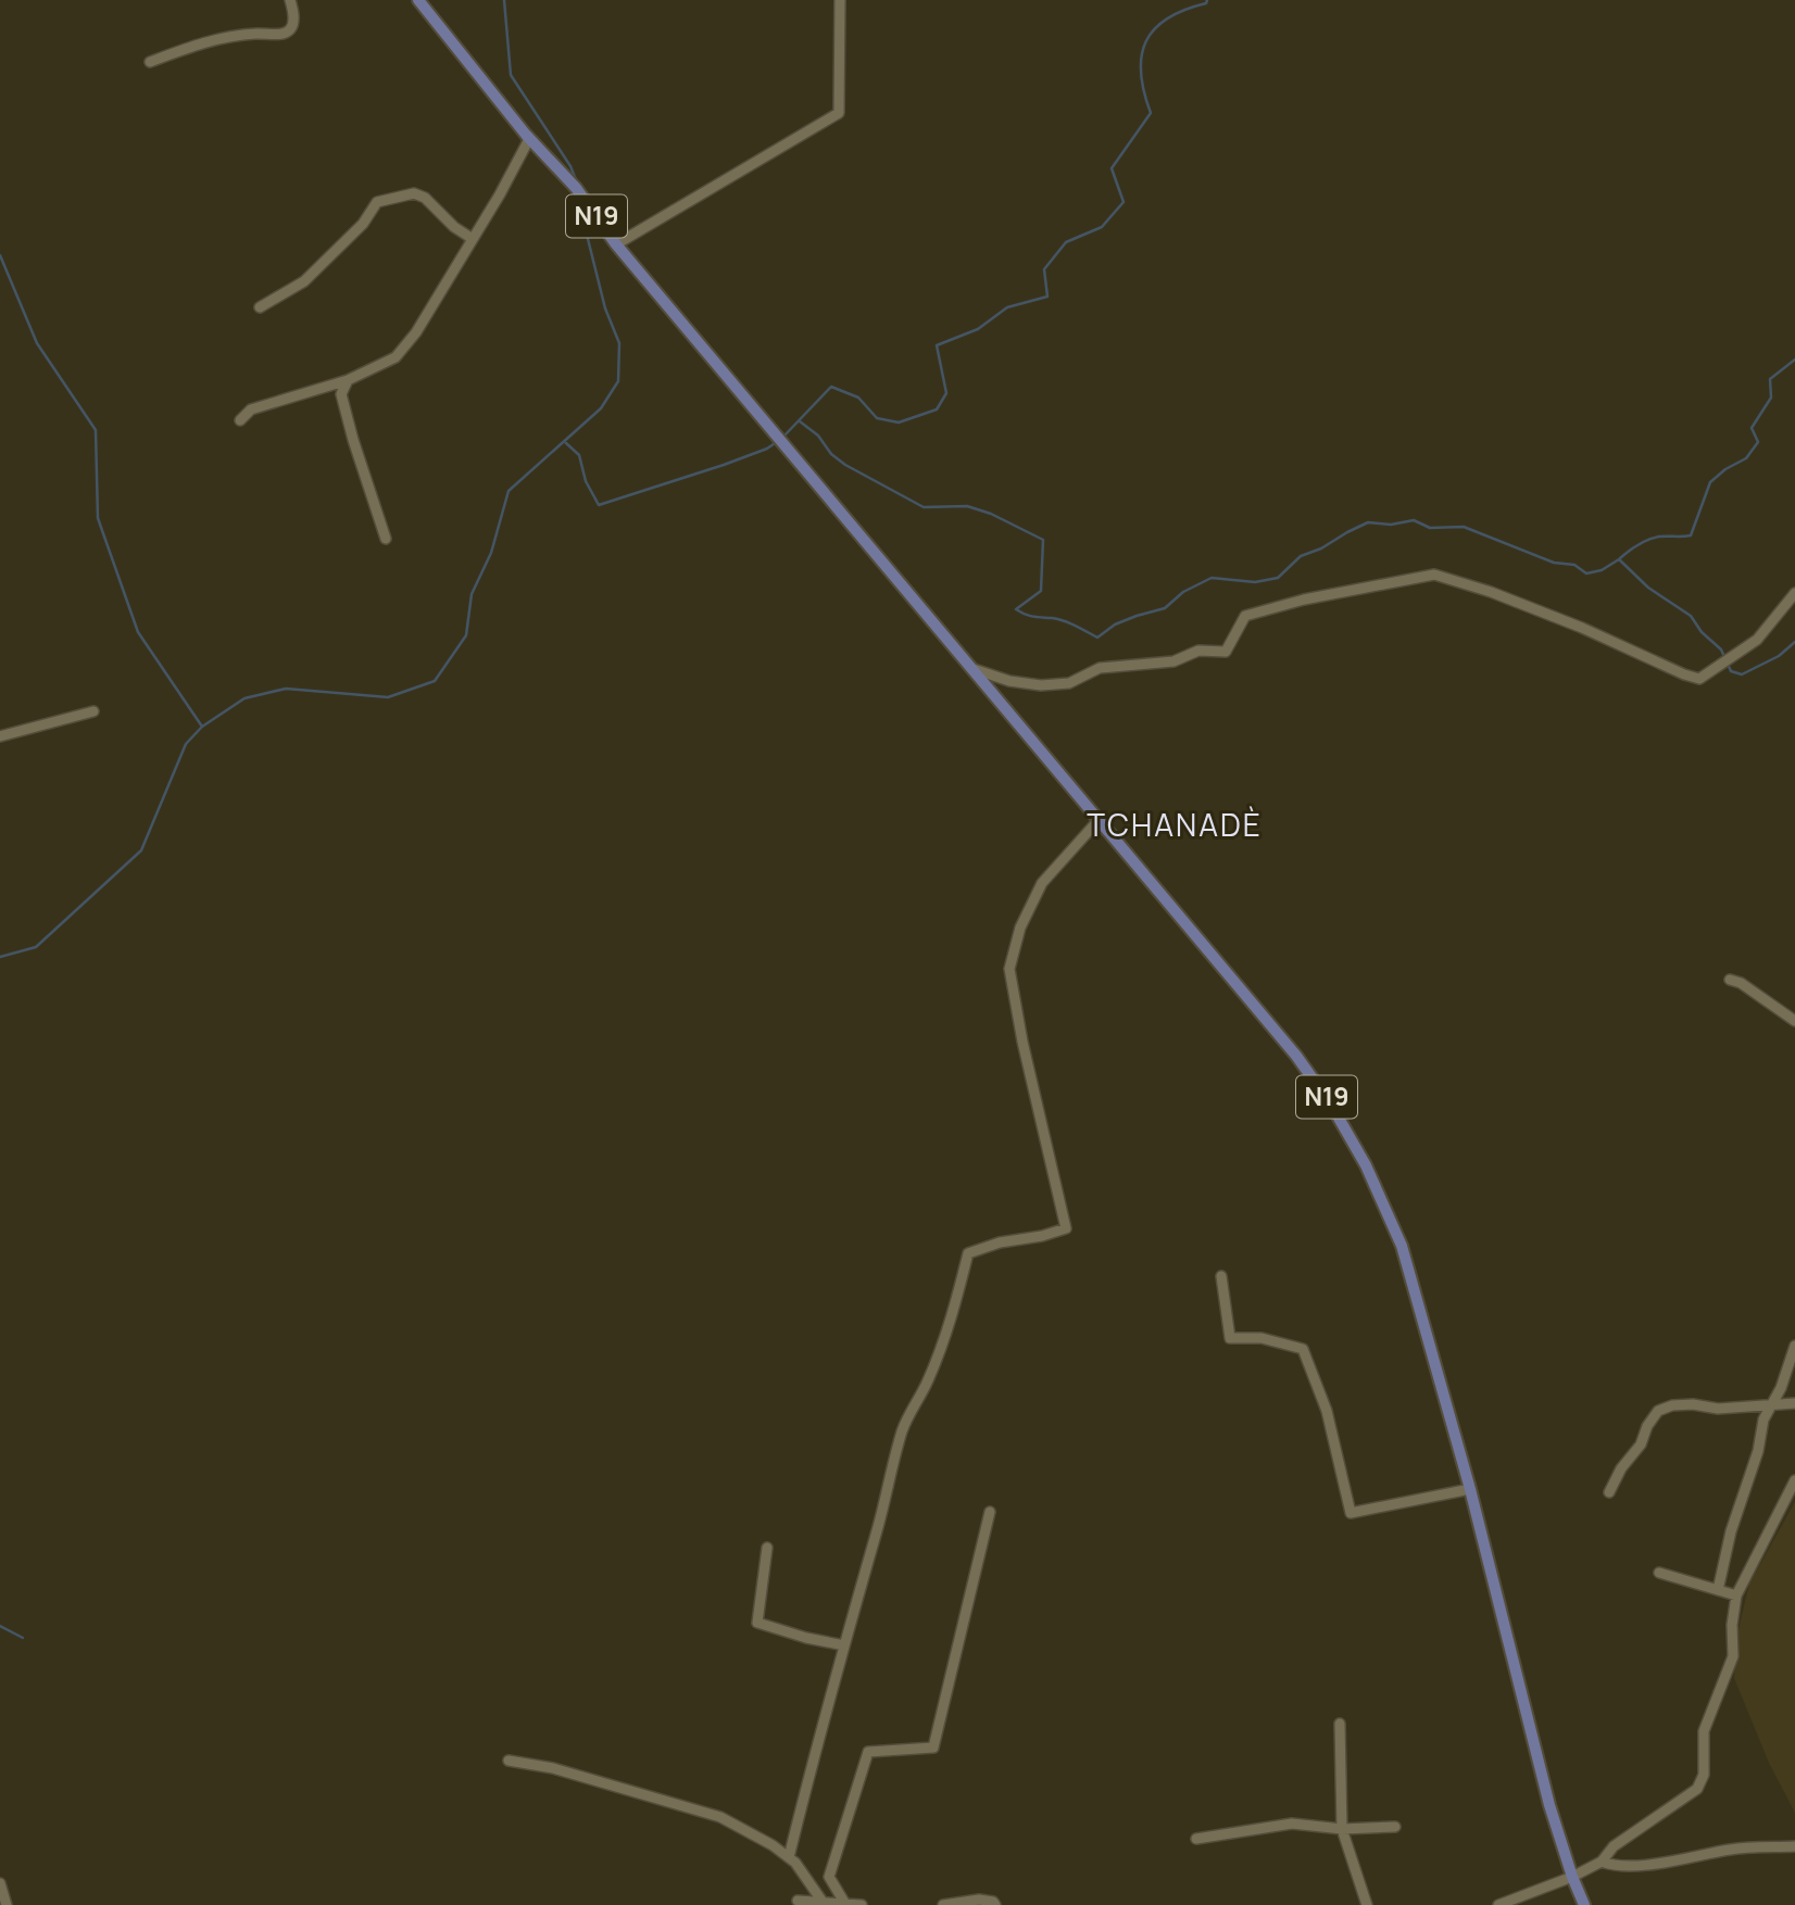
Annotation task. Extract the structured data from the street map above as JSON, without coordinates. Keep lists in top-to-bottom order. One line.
{"streets":{"main road":["N19"]},"districts":["TCHANADÈ"]}
